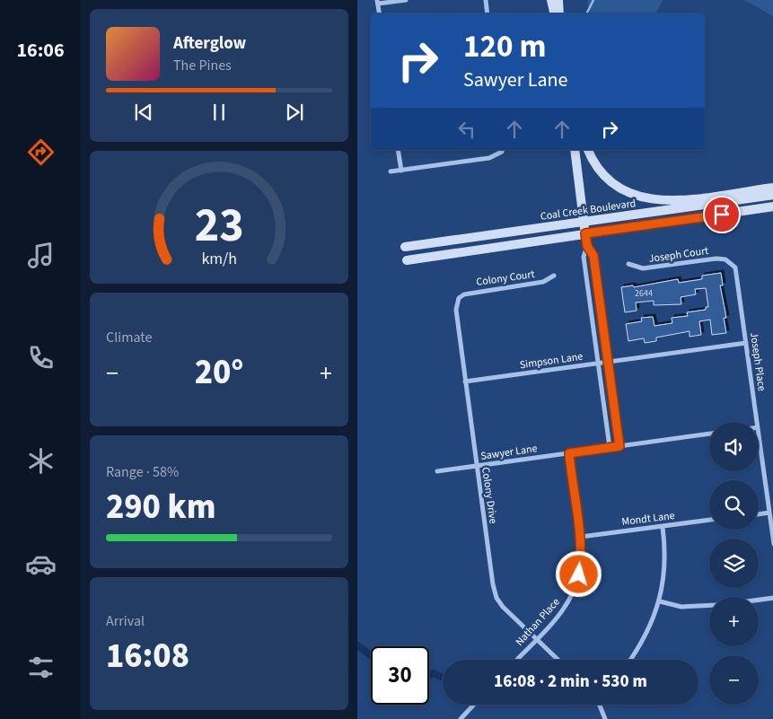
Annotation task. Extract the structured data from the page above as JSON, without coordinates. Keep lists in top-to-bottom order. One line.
{"streets":{"main road":["Coal Creek Boulevard"],"street":["Joseph Court","Colony Court","Simpson Lane","Joseph Place","Sawyer Lane","Colony Drive","Mondt Lane","Nathan Place"]},"crossings":[["Joseph Court","Joseph Place"],["Colony Court","Colony Drive"],["Simpson Lane","Joseph Place"],["Simpson Lane","Colony Drive"],["Sawyer Lane","Colony Drive"],["Sawyer Lane","Nathan Place"],["Colony Drive","Nathan Place"],["Mondt Lane","Nathan Place"]],"house_numbers":["2644"],"page":{"tabs":"16:06","turn":["120 m","Sawyer Lane"],"song":["Afterglow","The Pines"],"tile":["Climate",["Range · 58%","290 km"],["Arrival","16:08"]],"heat":["−","20°","+"],"map_buttons":["+","−"],"limit":"30","trip":"16:08 · 2 min · 530 m","gauge":["23","km/h"]}}
